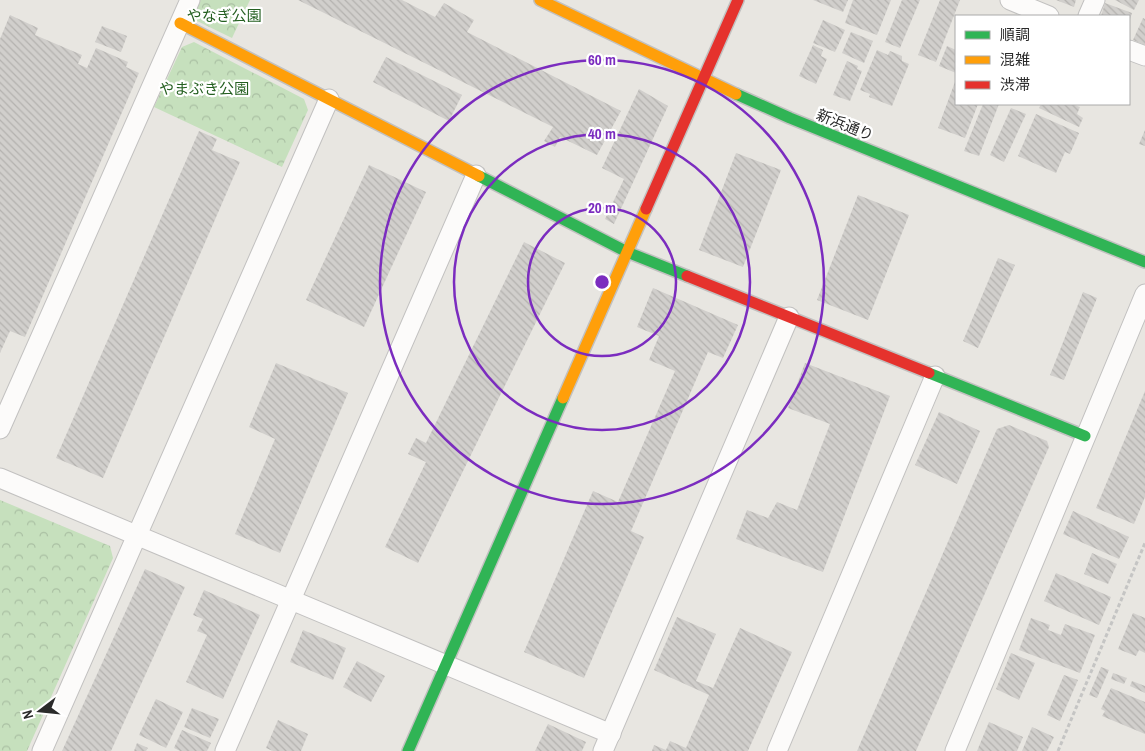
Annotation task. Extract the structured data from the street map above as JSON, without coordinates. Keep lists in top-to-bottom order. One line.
{"streets":{"street":["新浜通り"]},"parks":["やなぎ公園","やまぶき公園"],"legend":["順調","混雑","渋滞"],"north":"left","rings":["60 m","40 m","20 m"]}
